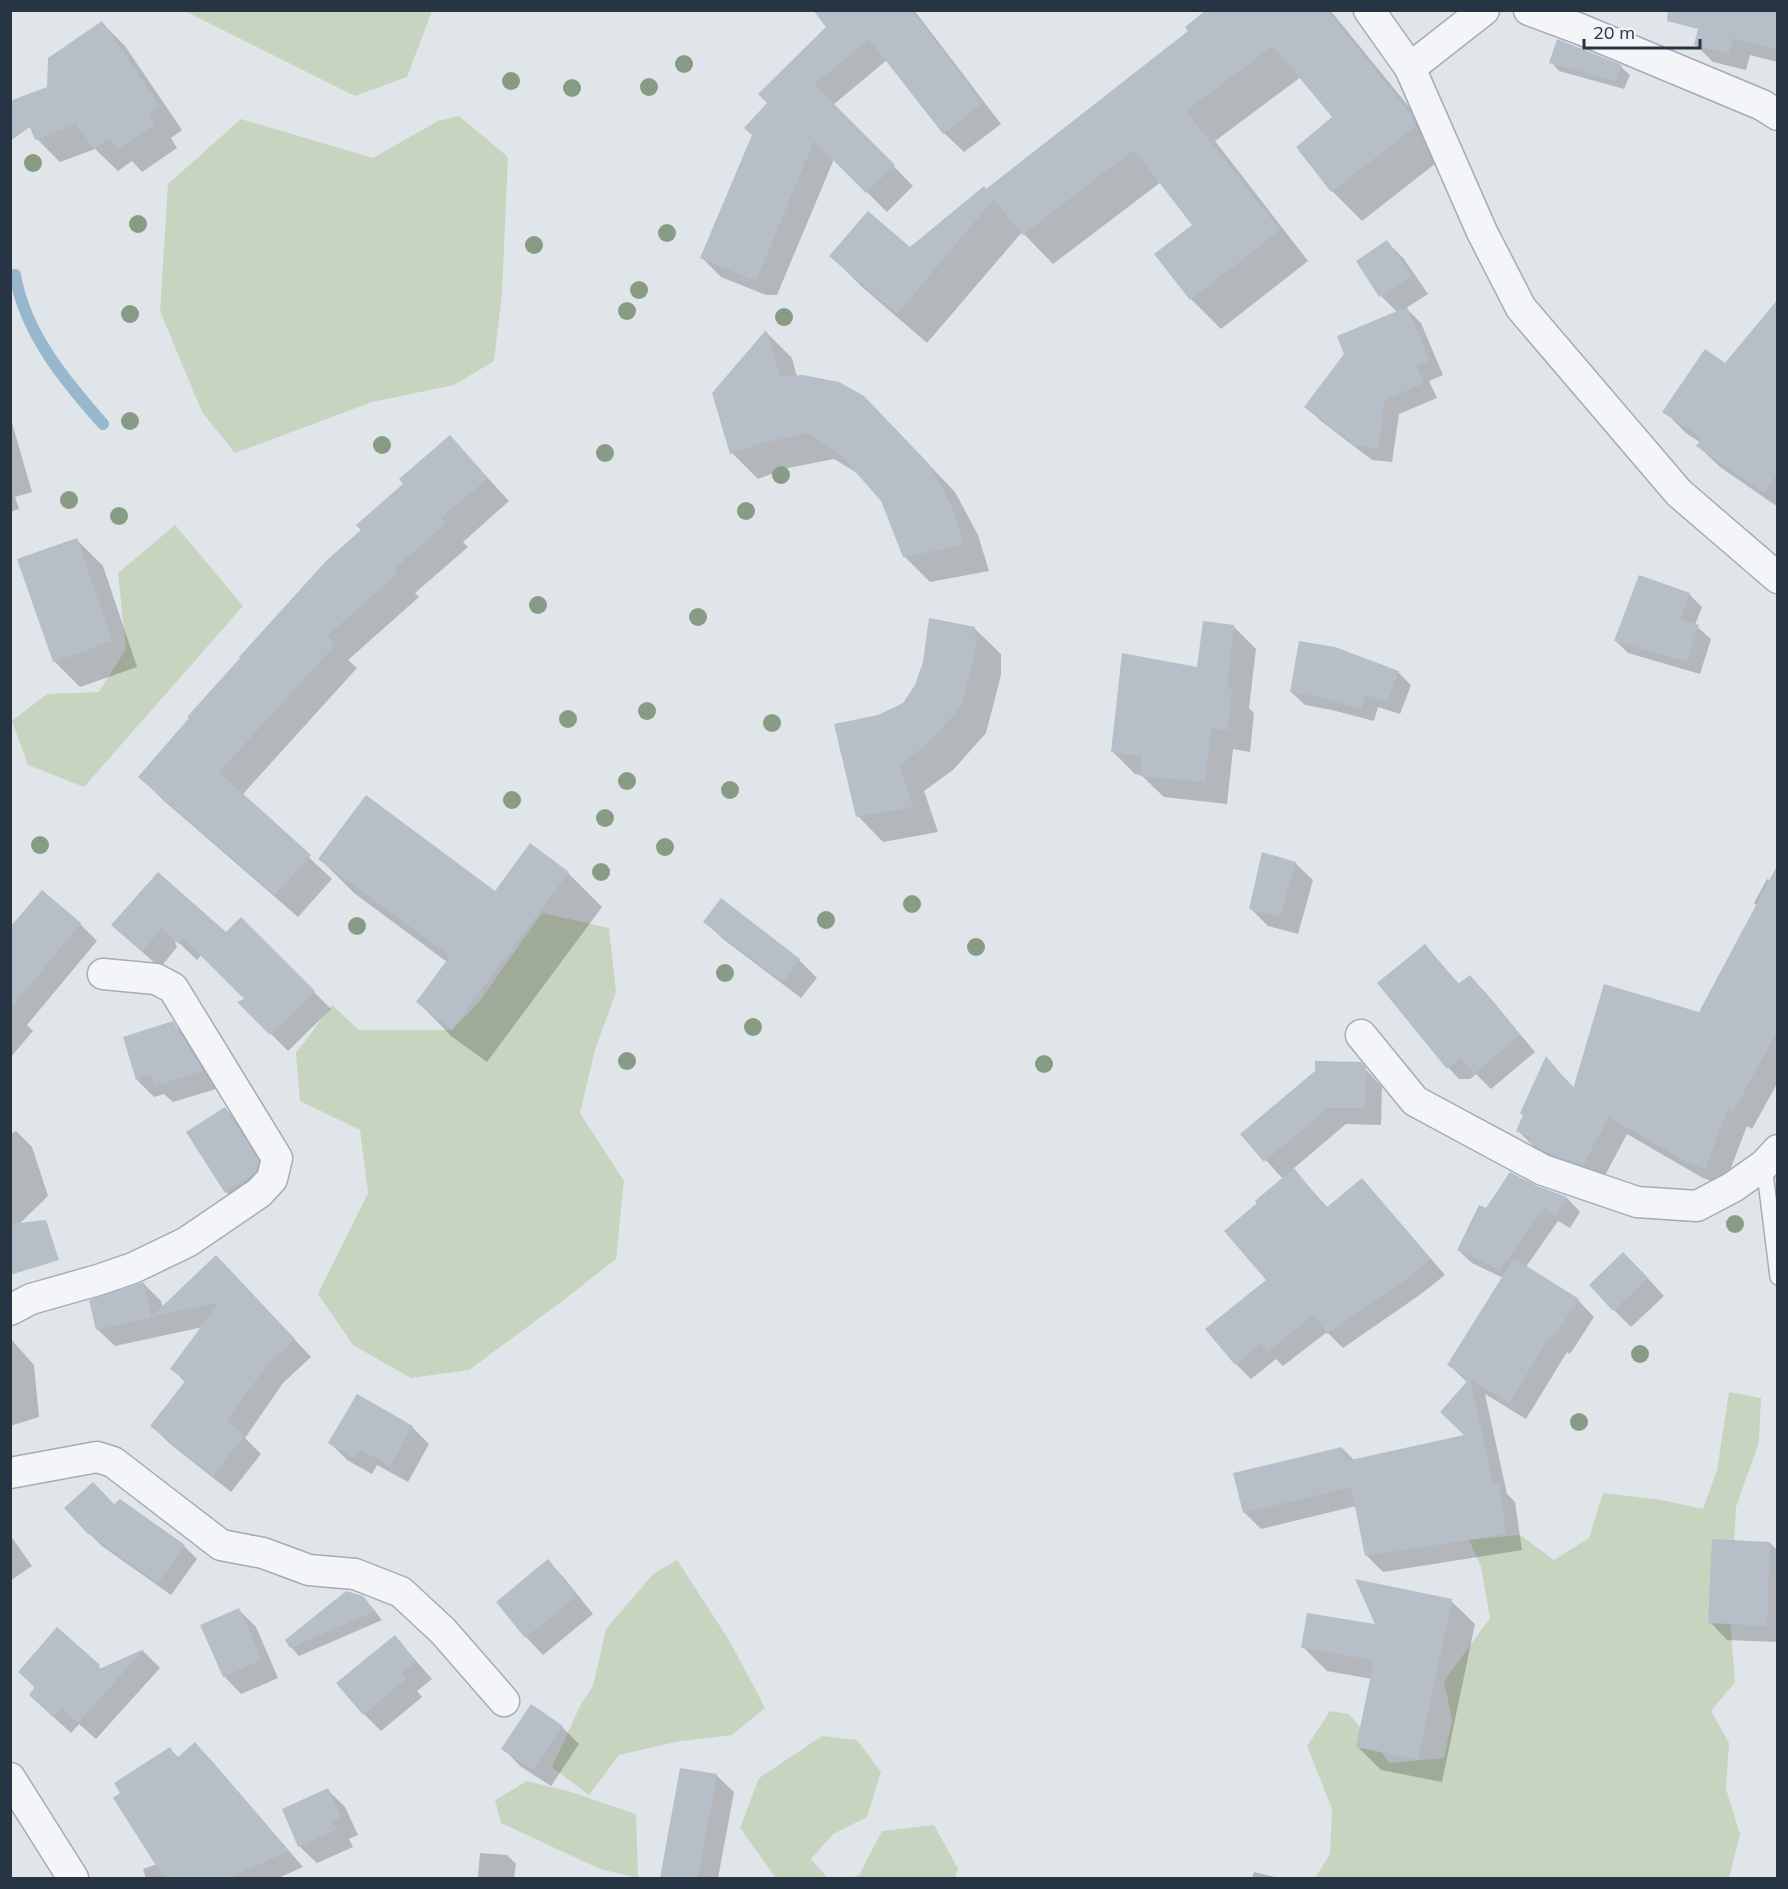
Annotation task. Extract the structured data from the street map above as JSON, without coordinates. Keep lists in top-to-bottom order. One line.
{"scale_bar":"20 m"}
